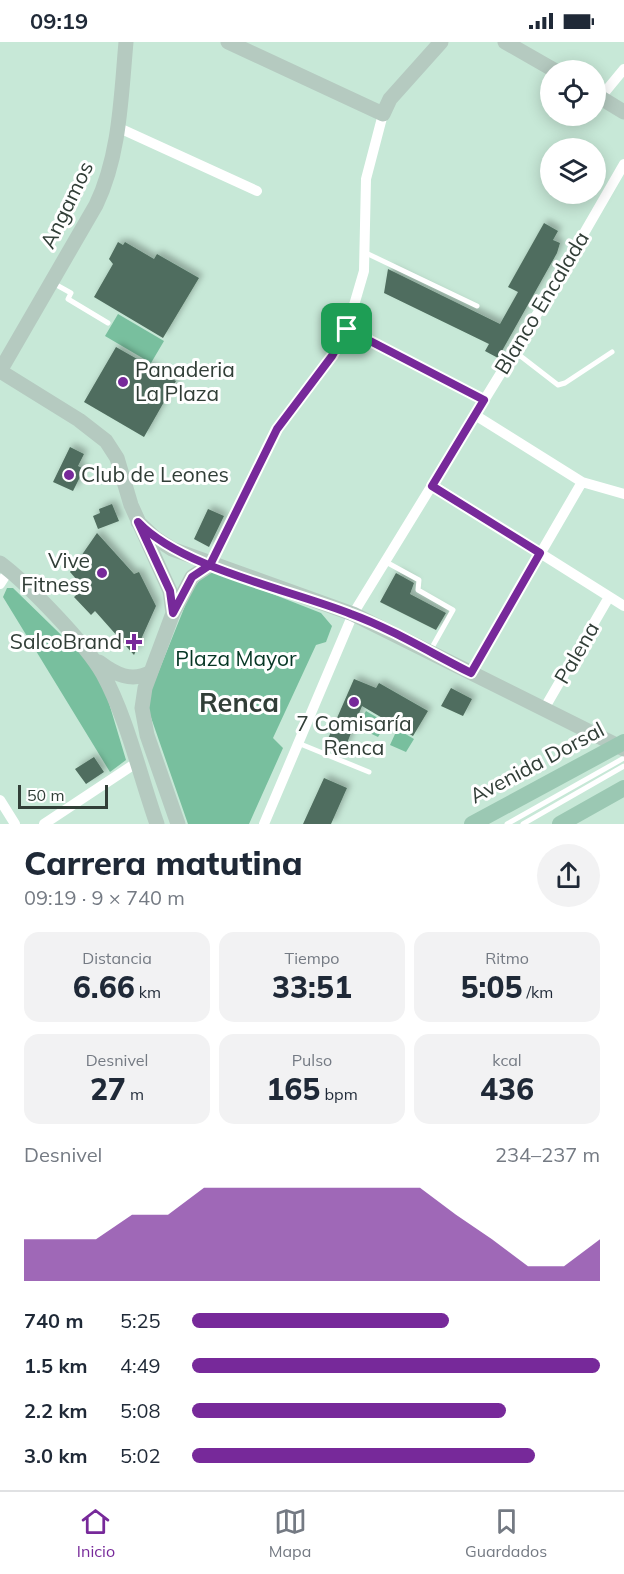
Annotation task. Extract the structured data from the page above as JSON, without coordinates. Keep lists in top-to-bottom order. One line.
{"streets":{"main road":["Avenida Dorsal"],"street":["Angamos","Blanco Encalada","Palena"]},"districts":["Renca"],"parks":["Plaza Mayor"],"places":{"other":["Panaderia La Plaza","Club de Leones","Vive Fitness","7 Comisaría Renca"],"health":["SalcoBrand"]},"scale_bar":"50 m","page":{"status":"09:19","scale":"50 m","heading":["Carrera matutina","09:19 · 9 × 740 m"],"stats":[["Distancia","6.66 km"],["Tiempo","33:51"],["Ritmo","5:05 /km"],["Desnivel","27 m"],["Pulso","165 bpm"],["kcal","436"]],"chart":["Desnivel","234–237 m"],"list":[{"name":"740 m","note":"5:25"},{"name":"1.5 km","note":"4:49"},{"name":"2.2 km","note":"5:08"},{"name":"3.0 km","note":"5:02"}],"tabs":["Inicio","Mapa","Guardados"]}}
